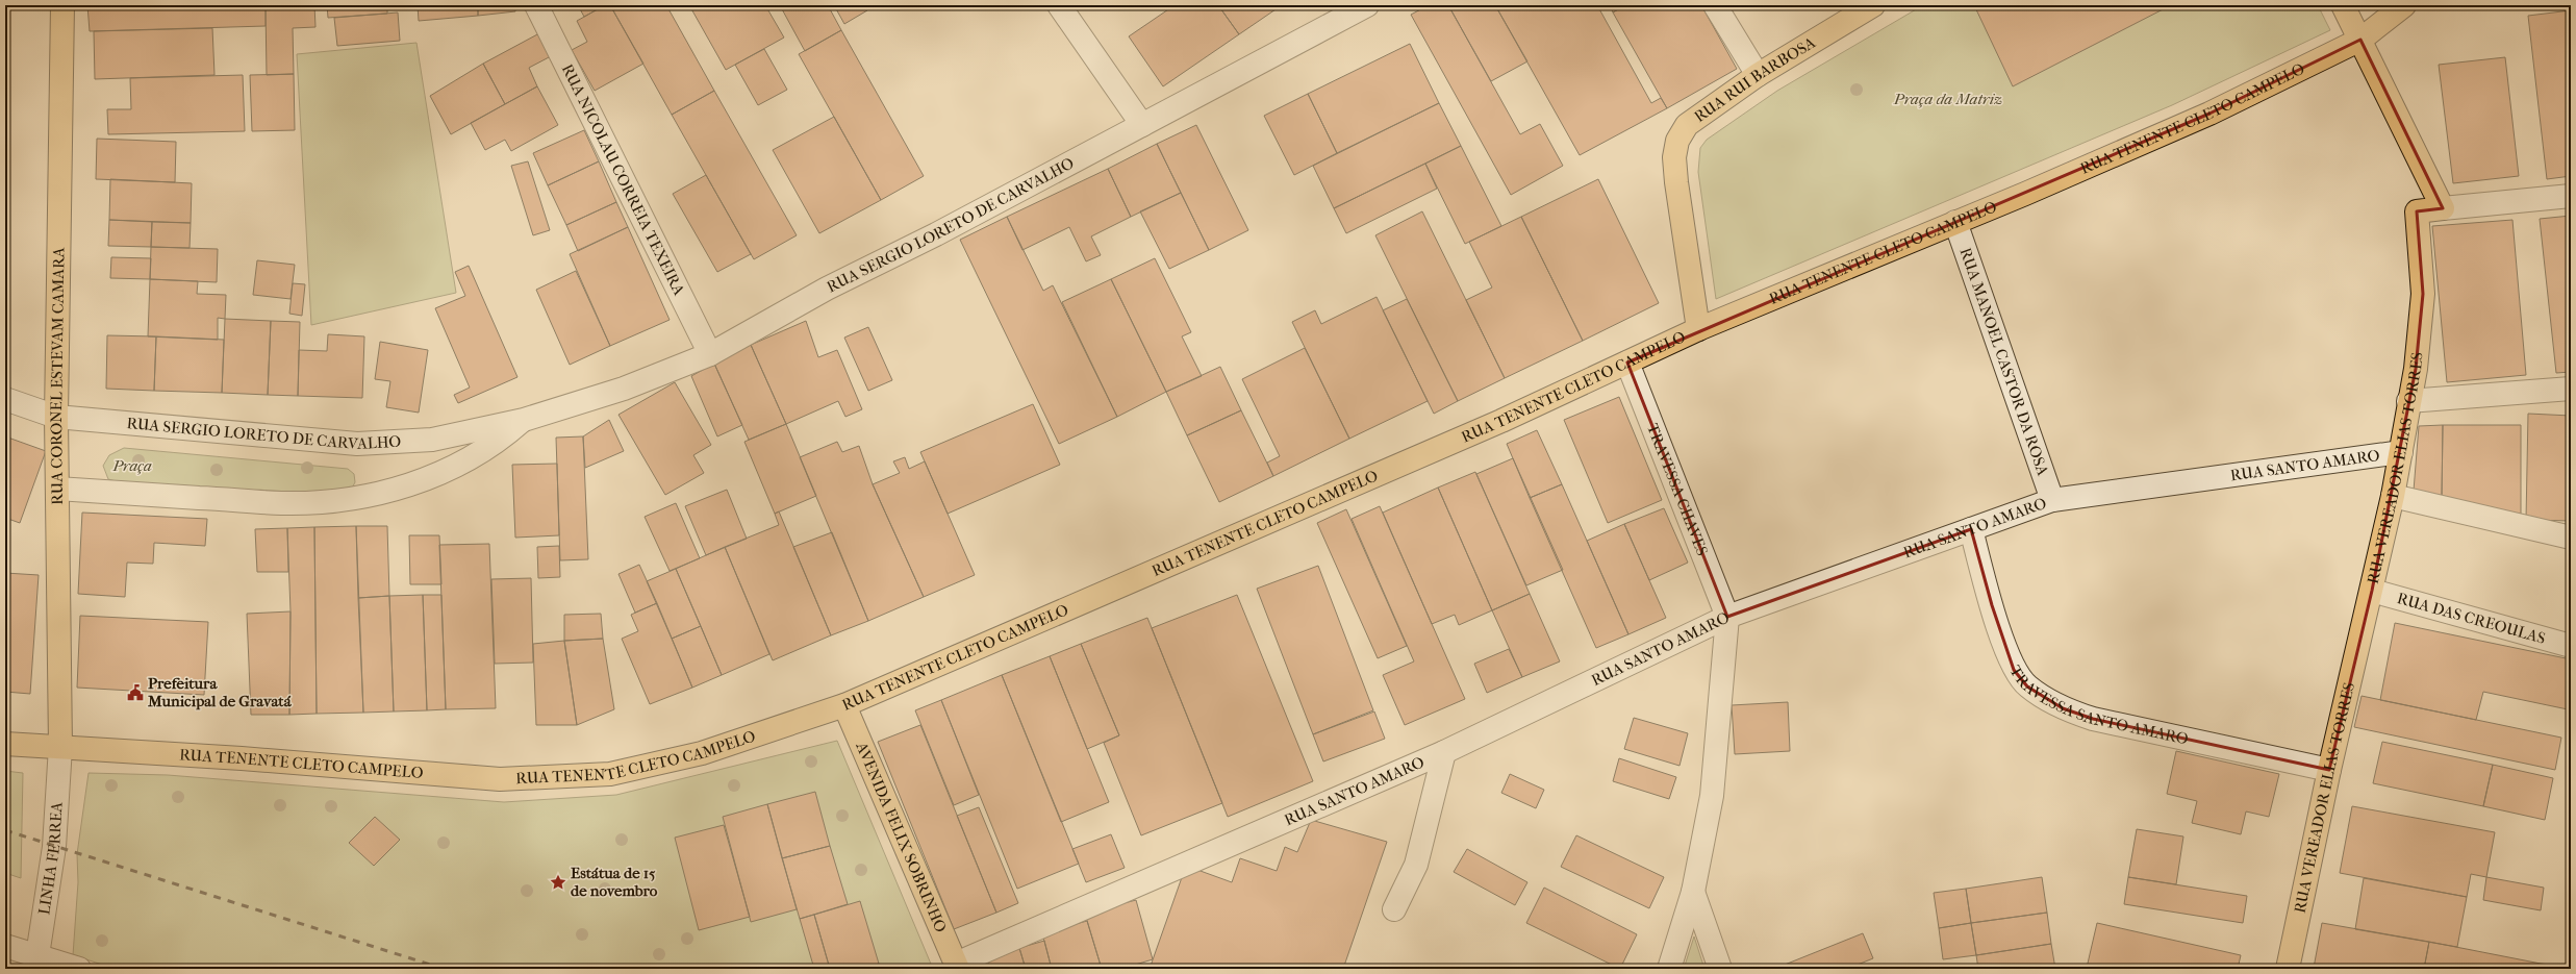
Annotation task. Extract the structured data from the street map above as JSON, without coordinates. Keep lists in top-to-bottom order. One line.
{"streets":{"main road":["RUA RUI BARBOSA","RUA TENENTE CLETO CAMPELO","RUA CORONEL ESTEVAM CAMARA","RUA VEREADOR ELIAS TORRES","AVENIDA FELIX SOBRINHO"],"street":["RUA NICOLAU CORREIA TEXEIRA","RUA SERGIO LORETO DE CARVALHO","RUA MANOEL CASTOR DA ROSA","RUA SANTO AMARO","TRAVESSA CHAVES","RUA DAS CREOULAS","TRAVESSA SANTO AMARO","LINHA FERREA"]},"crossings":[["RUA RUI BARBOSA","RUA TENENTE CLETO CAMPELO"],["RUA TENENTE CLETO CAMPELO","RUA MANOEL CASTOR DA ROSA"],["RUA TENENTE CLETO CAMPELO","RUA CORONEL ESTEVAM CAMARA"],["RUA TENENTE CLETO CAMPELO","TRAVESSA CHAVES"],["RUA TENENTE CLETO CAMPELO","AVENIDA FELIX SOBRINHO"],["RUA TENENTE CLETO CAMPELO","LINHA FERREA"],["RUA NICOLAU CORREIA TEXEIRA","RUA SERGIO LORETO DE CARVALHO"],["RUA SERGIO LORETO DE CARVALHO","RUA CORONEL ESTEVAM CAMARA"],["RUA MANOEL CASTOR DA ROSA","RUA SANTO AMARO"],["RUA CORONEL ESTEVAM CAMARA","LINHA FERREA"],["RUA SANTO AMARO","RUA VEREADOR ELIAS TORRES"],["RUA SANTO AMARO","TRAVESSA CHAVES"],["RUA SANTO AMARO","TRAVESSA SANTO AMARO"],["RUA SANTO AMARO","AVENIDA FELIX SOBRINHO"],["RUA VEREADOR ELIAS TORRES","RUA DAS CREOULAS"],["RUA VEREADOR ELIAS TORRES","TRAVESSA SANTO AMARO"]],"parks":["Praça da Matriz","Praça"],"places":{"public building":["Prefeitura Municipal de Gravatá"],"place":["Estátua de 15 de novembro"]}}
